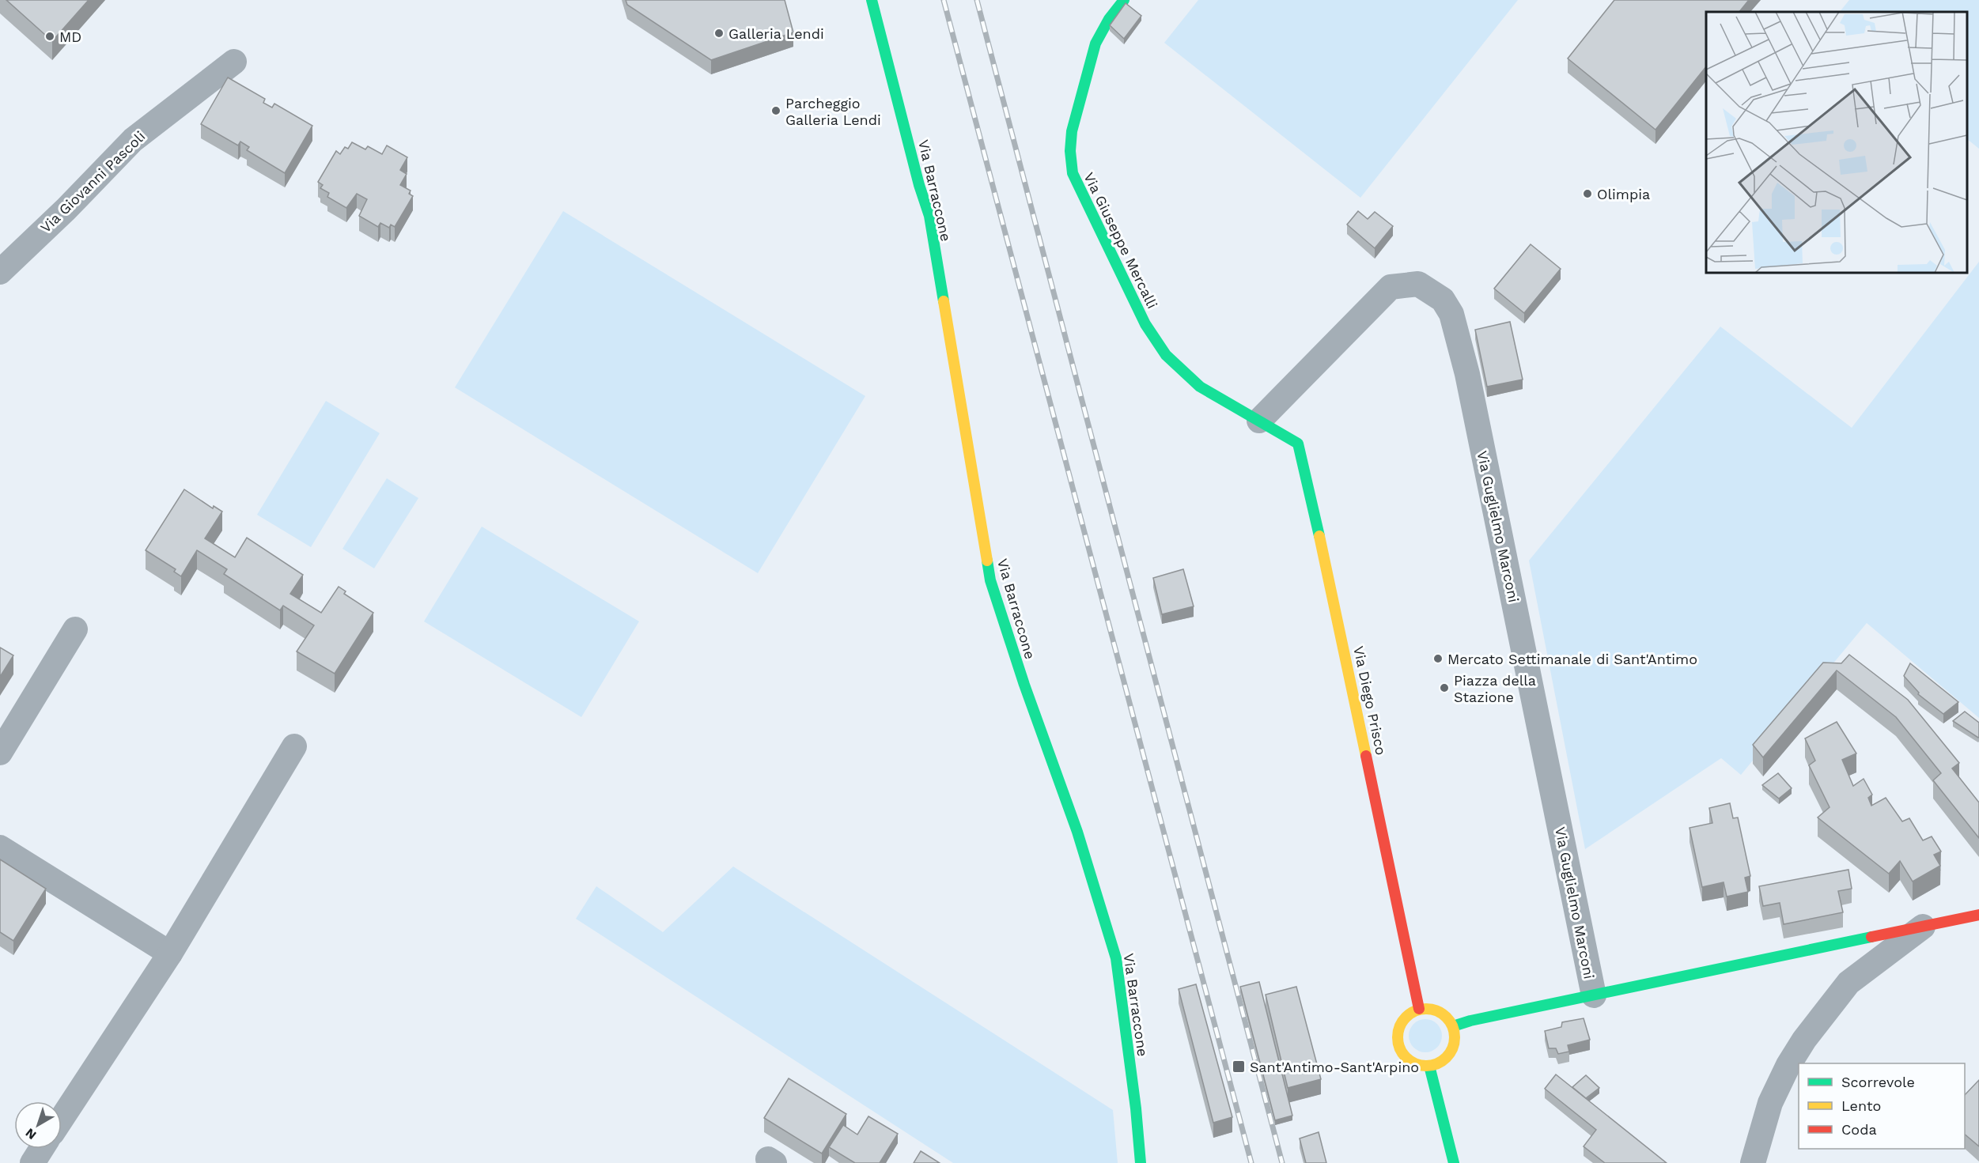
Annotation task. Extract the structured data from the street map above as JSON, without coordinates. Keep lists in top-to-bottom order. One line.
{"streets":{"street":["Via Giovanni Pascoli","Via Barraccone","Via Giuseppe Mercalli","Via Guglielmo Marconi","Via Diego Prisco"]},"crossings":[["Via Giuseppe Mercalli","Via Guglielmo Marconi"],["Via Giuseppe Mercalli","Via Diego Prisco"],["Via Guglielmo Marconi","Via Diego Prisco"]],"places":{"other":["Galleria Lendi","MD","Parcheggio Galleria Lendi","Olimpia","Mercato Settimanale di Sant'Antimo","Piazza della Stazione"],"transit":["Sant'Antimo-Sant'Arpino"]},"legend":["Scorrevole","Lento","Coda"],"north":"bottom left"}
